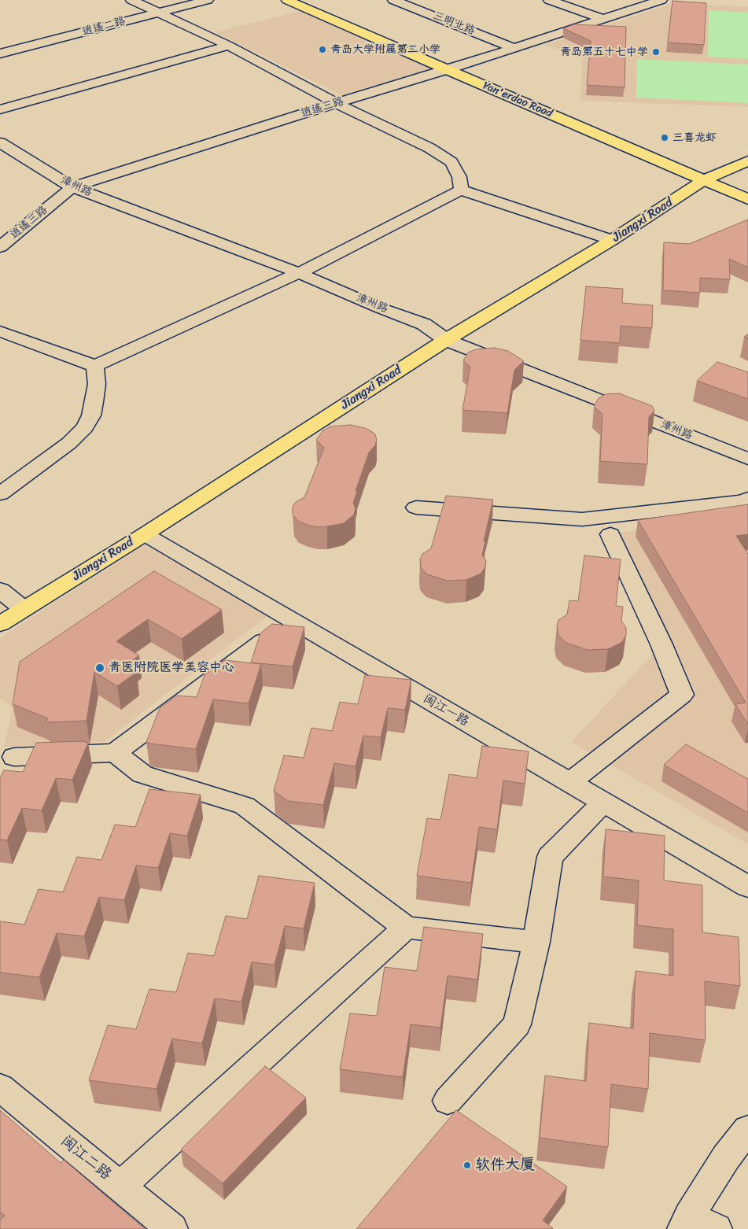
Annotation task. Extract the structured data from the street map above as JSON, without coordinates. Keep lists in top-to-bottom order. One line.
{"streets":{"main road":["Yan'erdao Road","Jiangxi Road"],"street":["三明北路","逍遥二路","逍遥三路","漳州路","闽江一路","闽江二路"]},"crossings":[["三明北路","逍遥三路"],["Yan'erdao Road","逍遥三路"],["Yan'erdao Road","Jiangxi Road"],["逍遥三路","漳州路"],["漳州路","Jiangxi Road"],["Jiangxi Road","闽江一路"]],"places":["青岛大学附属第二小学","青岛第五十七中学","三喜龙虾","青医附院医学美容中心","软件大厦"]}
